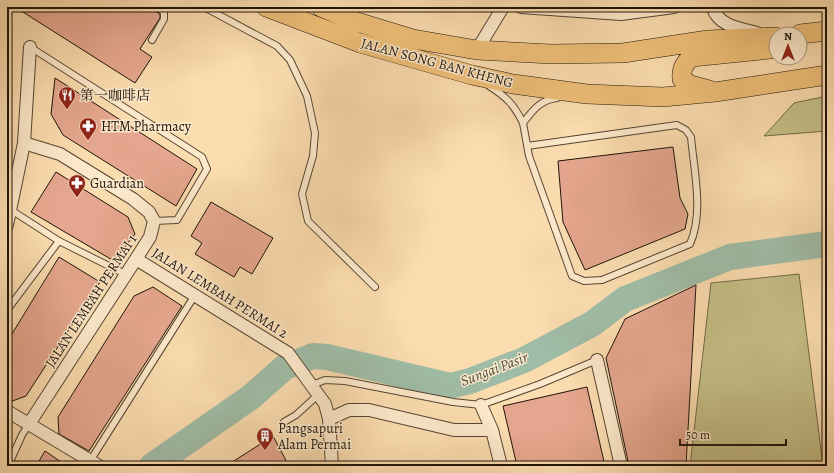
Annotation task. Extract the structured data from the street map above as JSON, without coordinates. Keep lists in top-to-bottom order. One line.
{"streets":{"main road":["JALAN SONG BAN KHENG"],"street":["JALAN LEMBAH PERMAI 2","JALAN LEMBAH PERMAI 1"]},"crossings":[["JALAN LEMBAH PERMAI 2","JALAN LEMBAH PERMAI 1"]],"water":["Sungai Pasir"],"places":{"restaurant":["第一咖啡店"],"pharmacy":["HTM Pharmacy","Guardian"],"building":["Pangsapuri Alam Permai"]},"scale_bar":"50 m","north":"top"}
